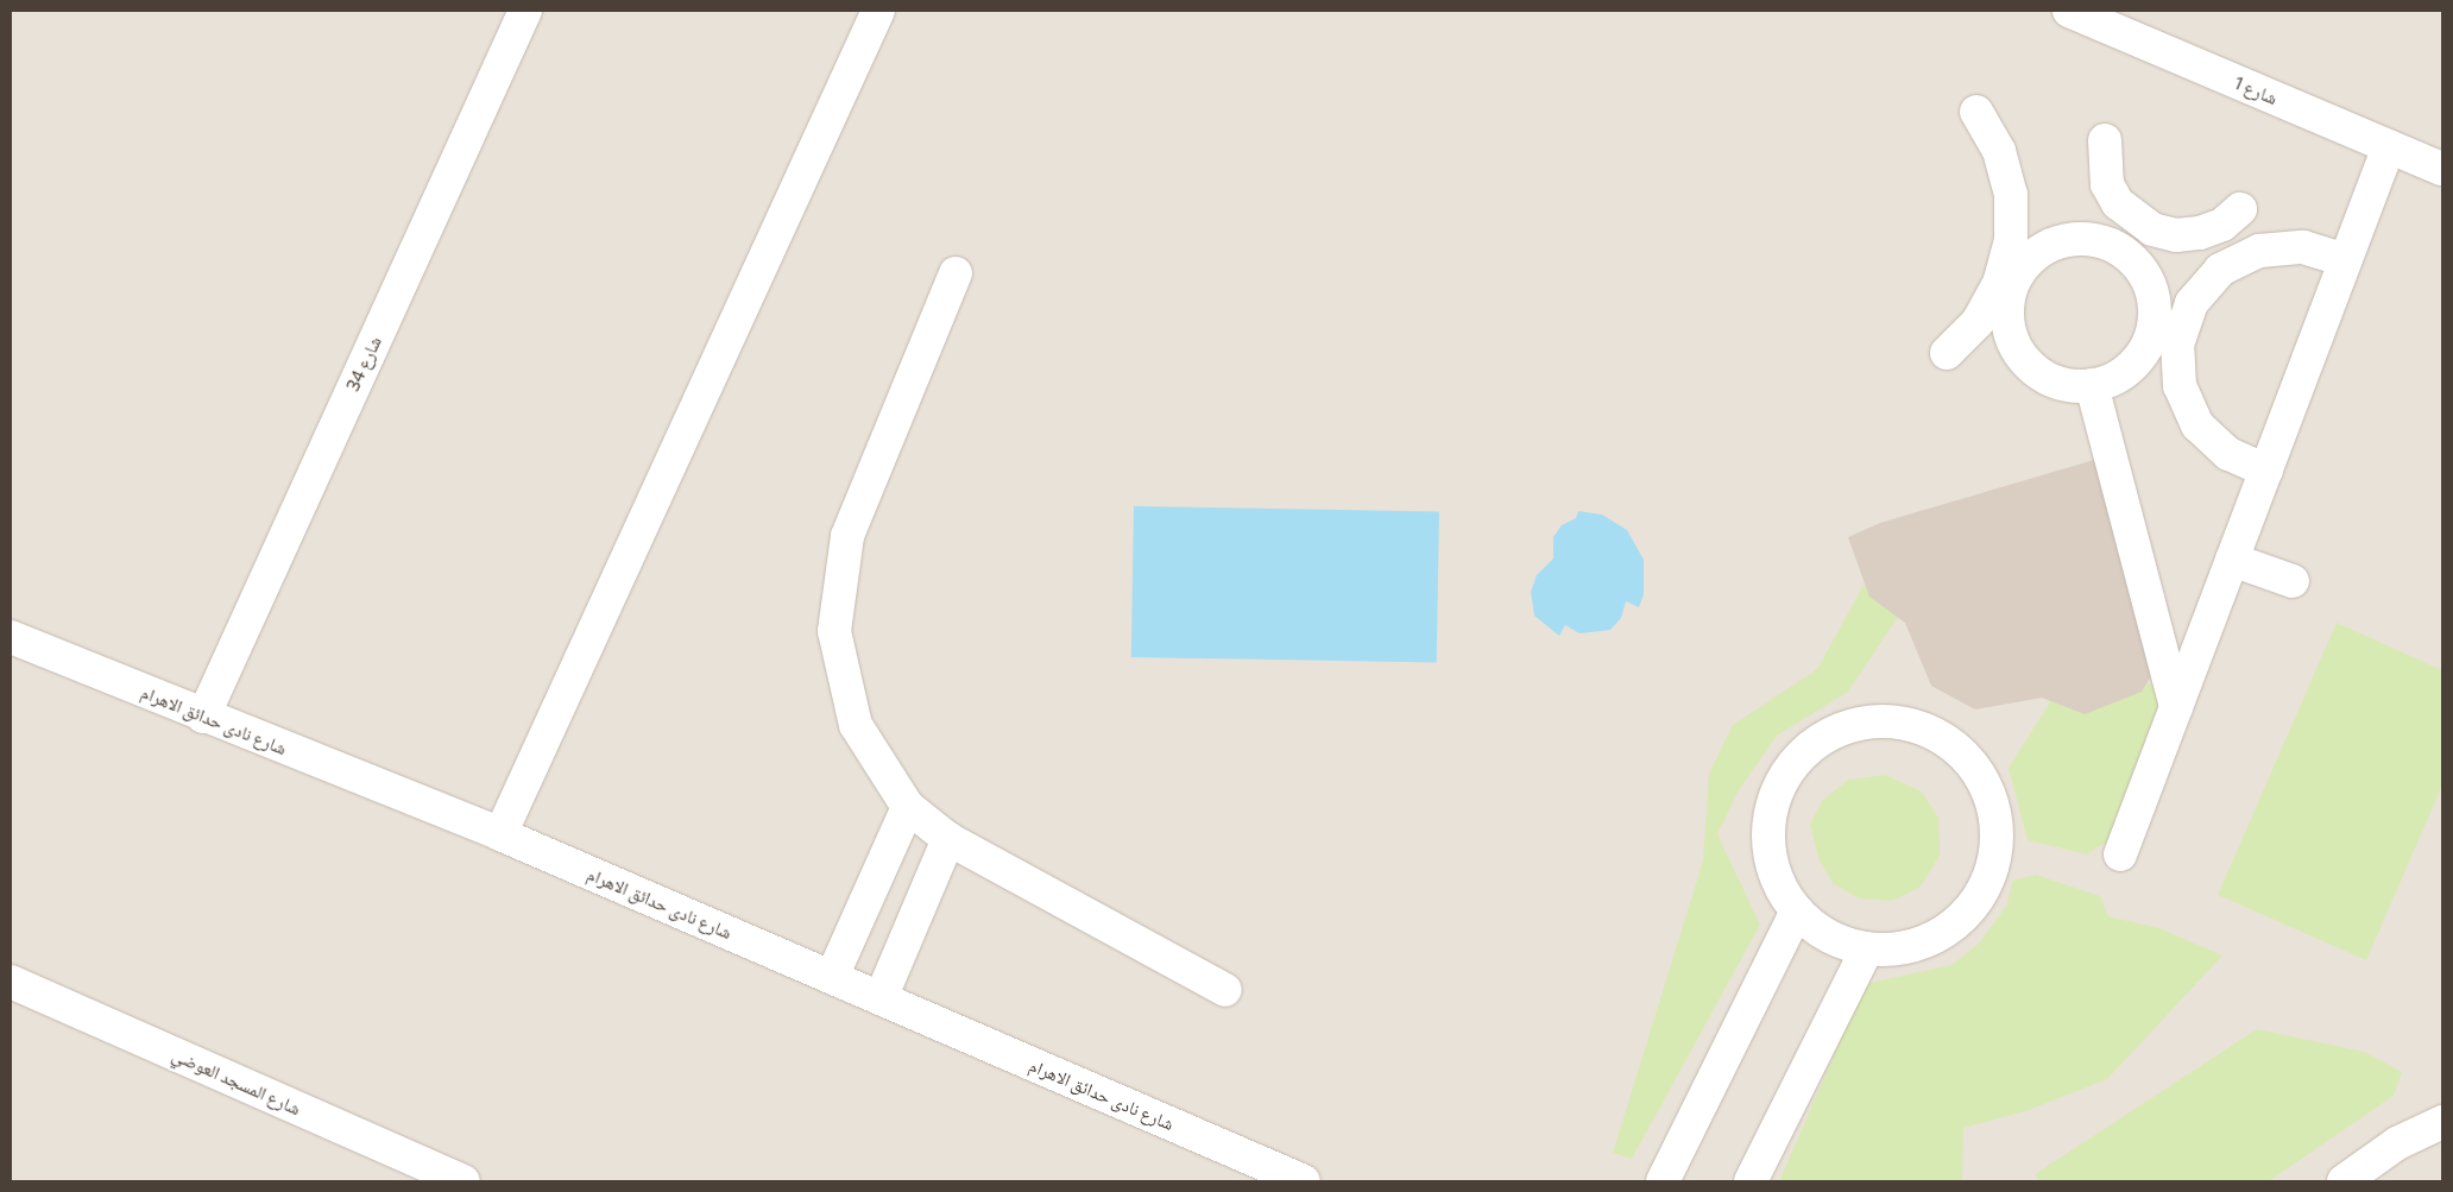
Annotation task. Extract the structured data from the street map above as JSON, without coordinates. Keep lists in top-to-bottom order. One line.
{"streets":{"street":["شارع 1","شارع 34","شارع نادى حدائق الاهرام","شارع المسجد العوضي"]},"crossings":[["شارع 34","شارع نادى حدائق الاهرام"]]}
